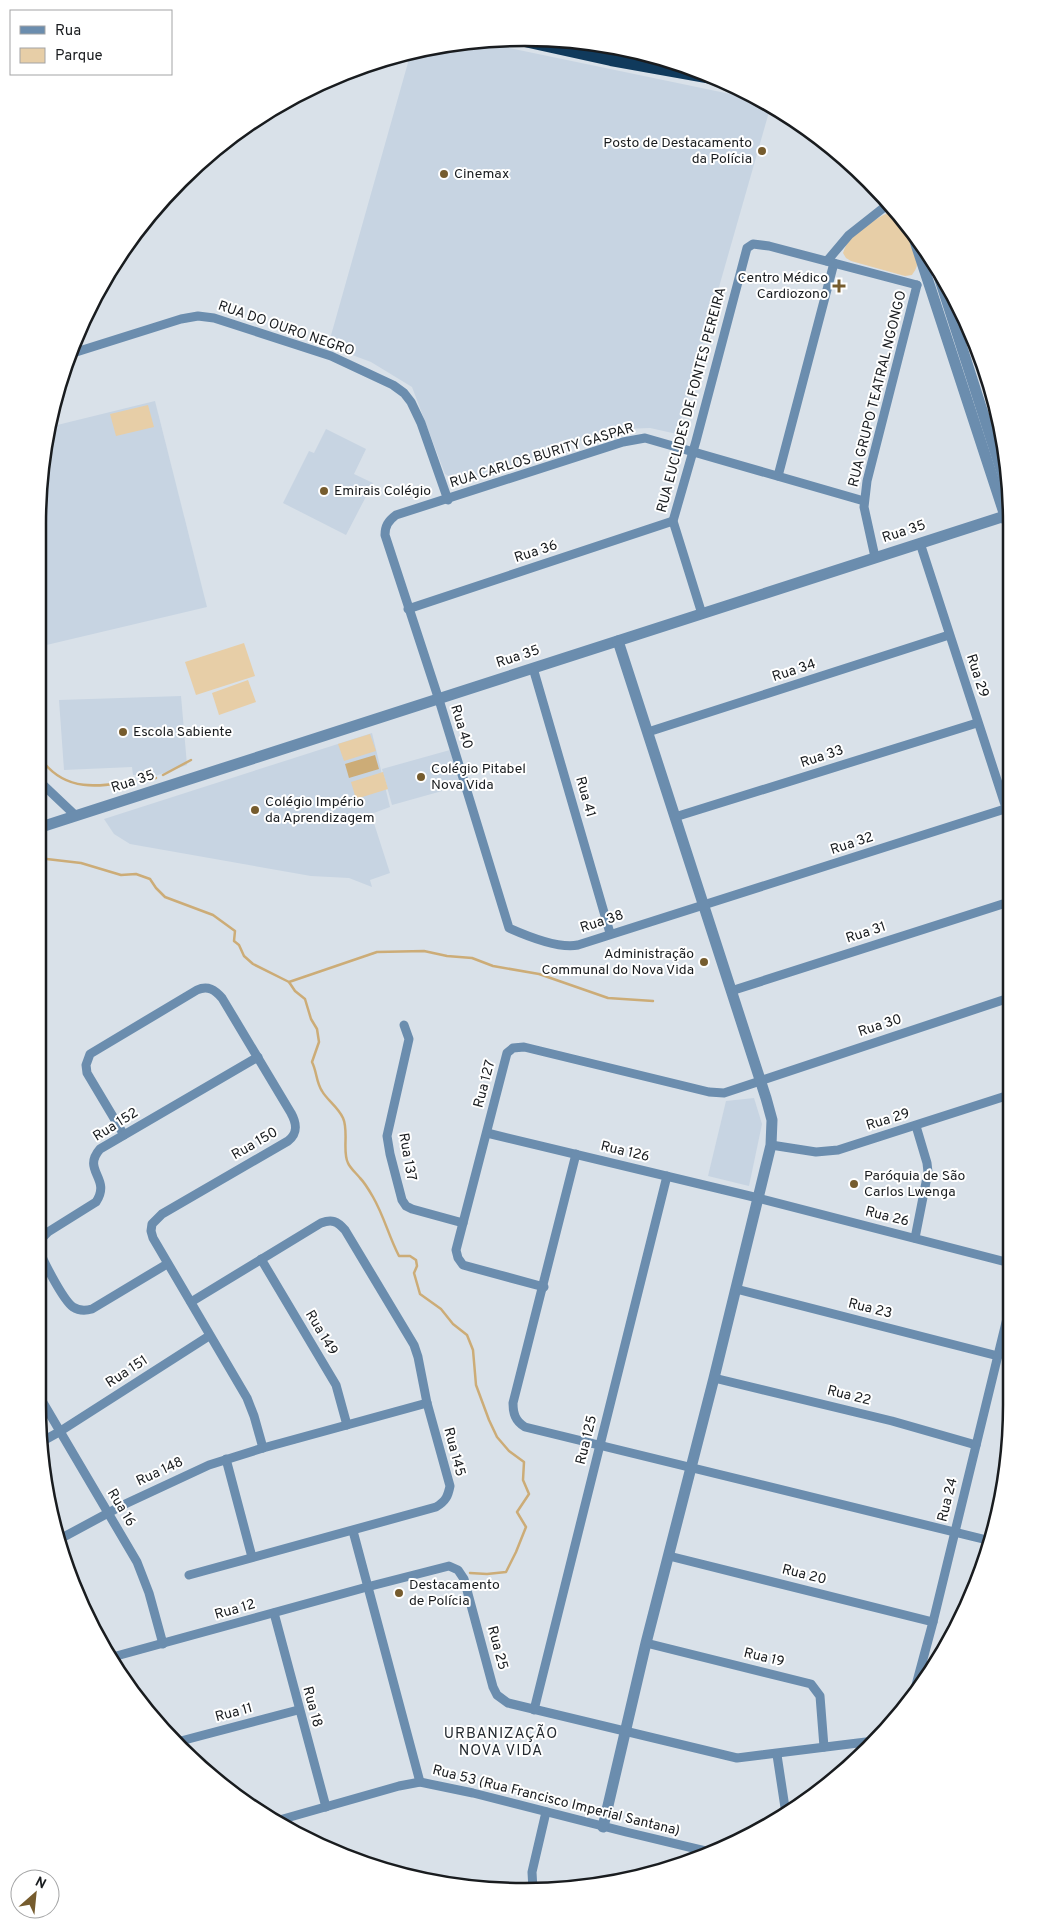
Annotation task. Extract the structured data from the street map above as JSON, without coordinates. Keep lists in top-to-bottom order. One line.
{"streets":{"street":["RUA DO OURO NEGRO","RUA GRUPO TEATRAL NGONGO","RUA EUCLIDES DE FONTES PEREIRA","RUA CARLOS BURITY GASPAR","Rua 35","Rua 36","Rua 34","Rua 29","Rua 40","Rua 33","Rua 41","Rua 32","Rua 38","Rua 31","Rua 30","Rua 127","Rua 152","Rua 150","Rua 126","Rua 137","Rua 26","Rua 23","Rua 149","Rua 151","Rua 22","Rua 125","Rua 145","Rua 148","Rua 24","Rua 16","Rua 20","Rua 12","Rua 25","Rua 19","Rua 18","Rua 11","Rua 53 (Rua Francisco Imperial Santana)"]},"crossings":[["RUA DO OURO NEGRO","RUA CARLOS BURITY GASPAR"],["RUA GRUPO TEATRAL NGONGO","RUA EUCLIDES DE FONTES PEREIRA"],["RUA GRUPO TEATRAL NGONGO","RUA CARLOS BURITY GASPAR"],["RUA GRUPO TEATRAL NGONGO","Rua 35"],["RUA EUCLIDES DE FONTES PEREIRA","RUA CARLOS BURITY GASPAR"],["RUA EUCLIDES DE FONTES PEREIRA","Rua 35"],["RUA EUCLIDES DE FONTES PEREIRA","Rua 36"],["RUA CARLOS BURITY GASPAR","Rua 40"],["Rua 35","Rua 29"],["Rua 35","Rua 40"],["Rua 35","Rua 41"],["Rua 36","Rua 40"],["Rua 34","Rua 29"],["Rua 29","Rua 33"],["Rua 40","Rua 38"],["Rua 41","Rua 38"],["Rua 32","Rua 38"],["Rua 30","Rua 127"],["Rua 127","Rua 126"],["Rua 127","Rua 137"],["Rua 152","Rua 150"],["Rua 150","Rua 151"],["Rua 150","Rua 148"],["Rua 126","Rua 26"],["Rua 126","Rua 125"],["Rua 23","Rua 24"],["Rua 149","Rua 148"],["Rua 151","Rua 16"],["Rua 22","Rua 24"],["Rua 125","Rua 25"],["Rua 145","Rua 148"],["Rua 148","Rua 16"],["Rua 24","Rua 20"],["Rua 16","Rua 12"],["Rua 12","Rua 25"],["Rua 12","Rua 18"],["Rua 18","Rua 11"],["Rua 18","Rua 53 (Rua Francisco Imperial Santana)"]],"districts":["URBANIZAÇÃO NOVA VIDA"],"places":{"other":["Posto de Destacamento da Polícia","Cinemax","Emirais Colégio","Escola Sabiente","Colégio Pitabel Nova Vida","Colégio Império da Aprendizagem","Administração Communal do Nova Vida","Paróquia de São Carlos Lwenga","Destacamento de Polícia"],"health":["Centro Médico Cardiozono"]},"legend":["Rua","Parque"],"north":"top right"}
